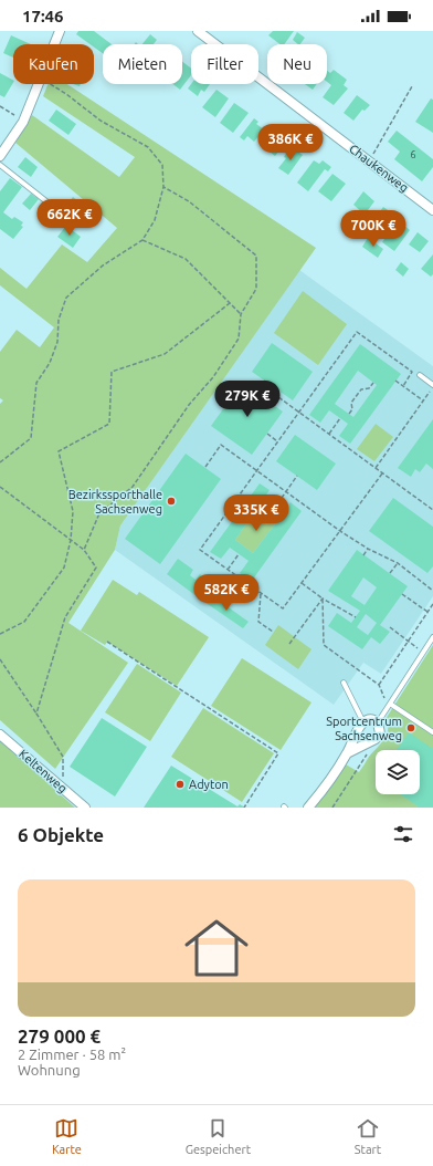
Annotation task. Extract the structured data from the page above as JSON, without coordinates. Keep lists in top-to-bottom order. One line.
{"streets":{"street":["Chaukenweg","Keltenweg"]},"places":["Bezirkssporthalle Sachsenweg","Sportcentrum Sachsenweg","Adyton"],"house_numbers":["6"],"page":{"status":"17:46","chip":["Kaufen","Mieten","Filter","Neu"],"price":["386K €","662K €","700K €","279K €","335K €","582K €"],"heading":"6 Objekte","list":[{"name":"279 000 €","note":"2 Zimmer · 58 m² · Wohnung"}],"tabs":["Karte","Gespeichert","Start"]}}
